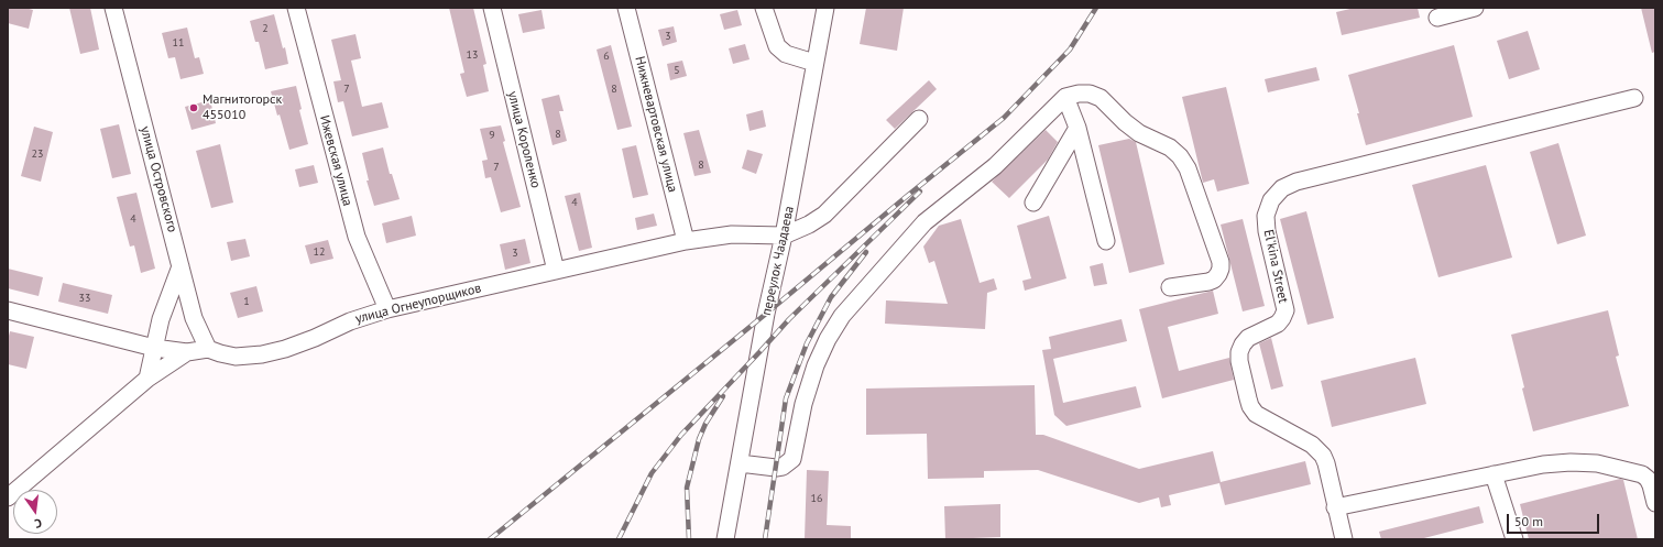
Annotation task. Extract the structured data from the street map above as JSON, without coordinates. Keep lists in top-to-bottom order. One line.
{"streets":{"street":["Нижневартовская улица","улица Короленко","Ижевская улица","улица Островского","переулок Чаадаева","El'kina Street","улица Огнеупорщиков"]},"crossings":[["Нижневартовская улица","улица Огнеупорщиков"],["улица Короленко","улица Огнеупорщиков"],["Ижевская улица","улица Огнеупорщиков"],["улица Островского","улица Огнеупорщиков"],["переулок Чаадаева","улица Огнеупорщиков"]],"places":["Магнитогорск 455010"],"house_numbers":["2","3","11","13","6","5","7","8","8","9","23","8","7","4","4","12","3","33","1","16"],"scale_bar":"50 m","north":"bottom"}
